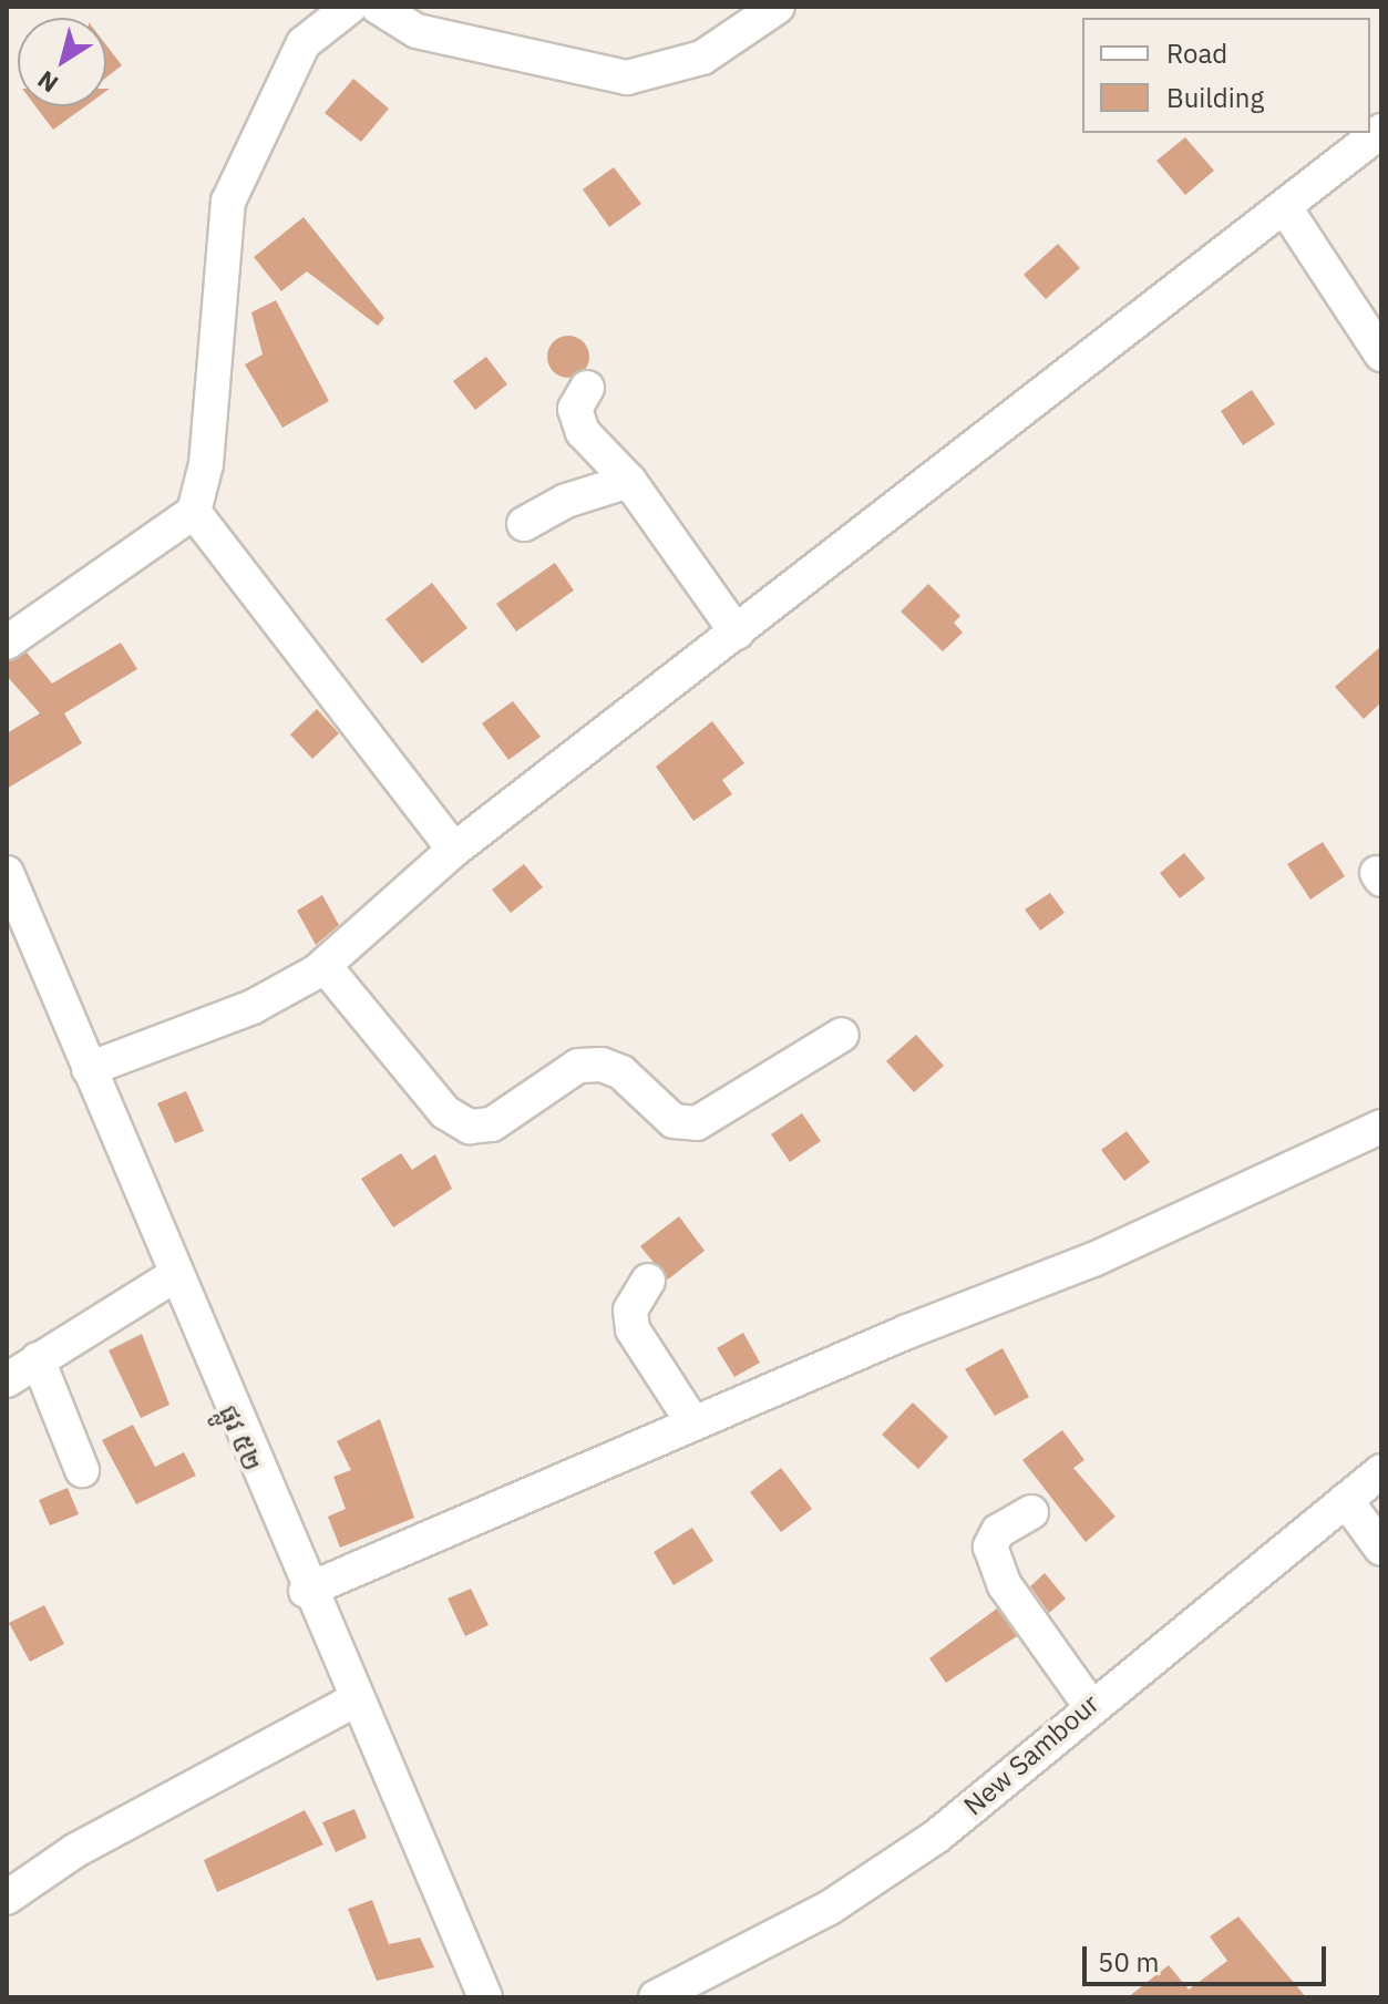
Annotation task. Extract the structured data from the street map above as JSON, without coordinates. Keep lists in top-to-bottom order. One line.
{"streets":{"street":["ផ្លូវ ៥២","New Sambour"]},"legend":["Road","Building"],"scale_bar":"50 m","north":"bottom left"}
